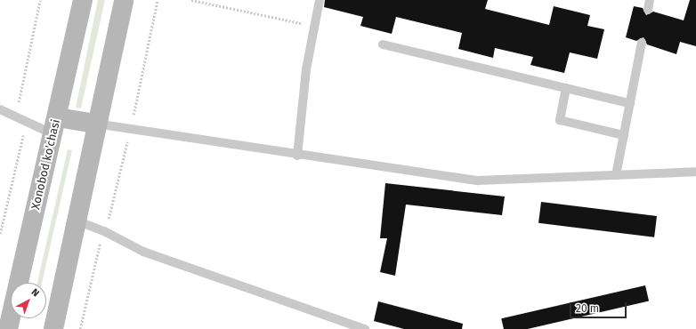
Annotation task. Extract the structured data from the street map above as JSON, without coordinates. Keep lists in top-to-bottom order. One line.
{"streets":{"street":["Xonobod ko'chasi"]},"scale_bar":"20 m","north":"top right"}
